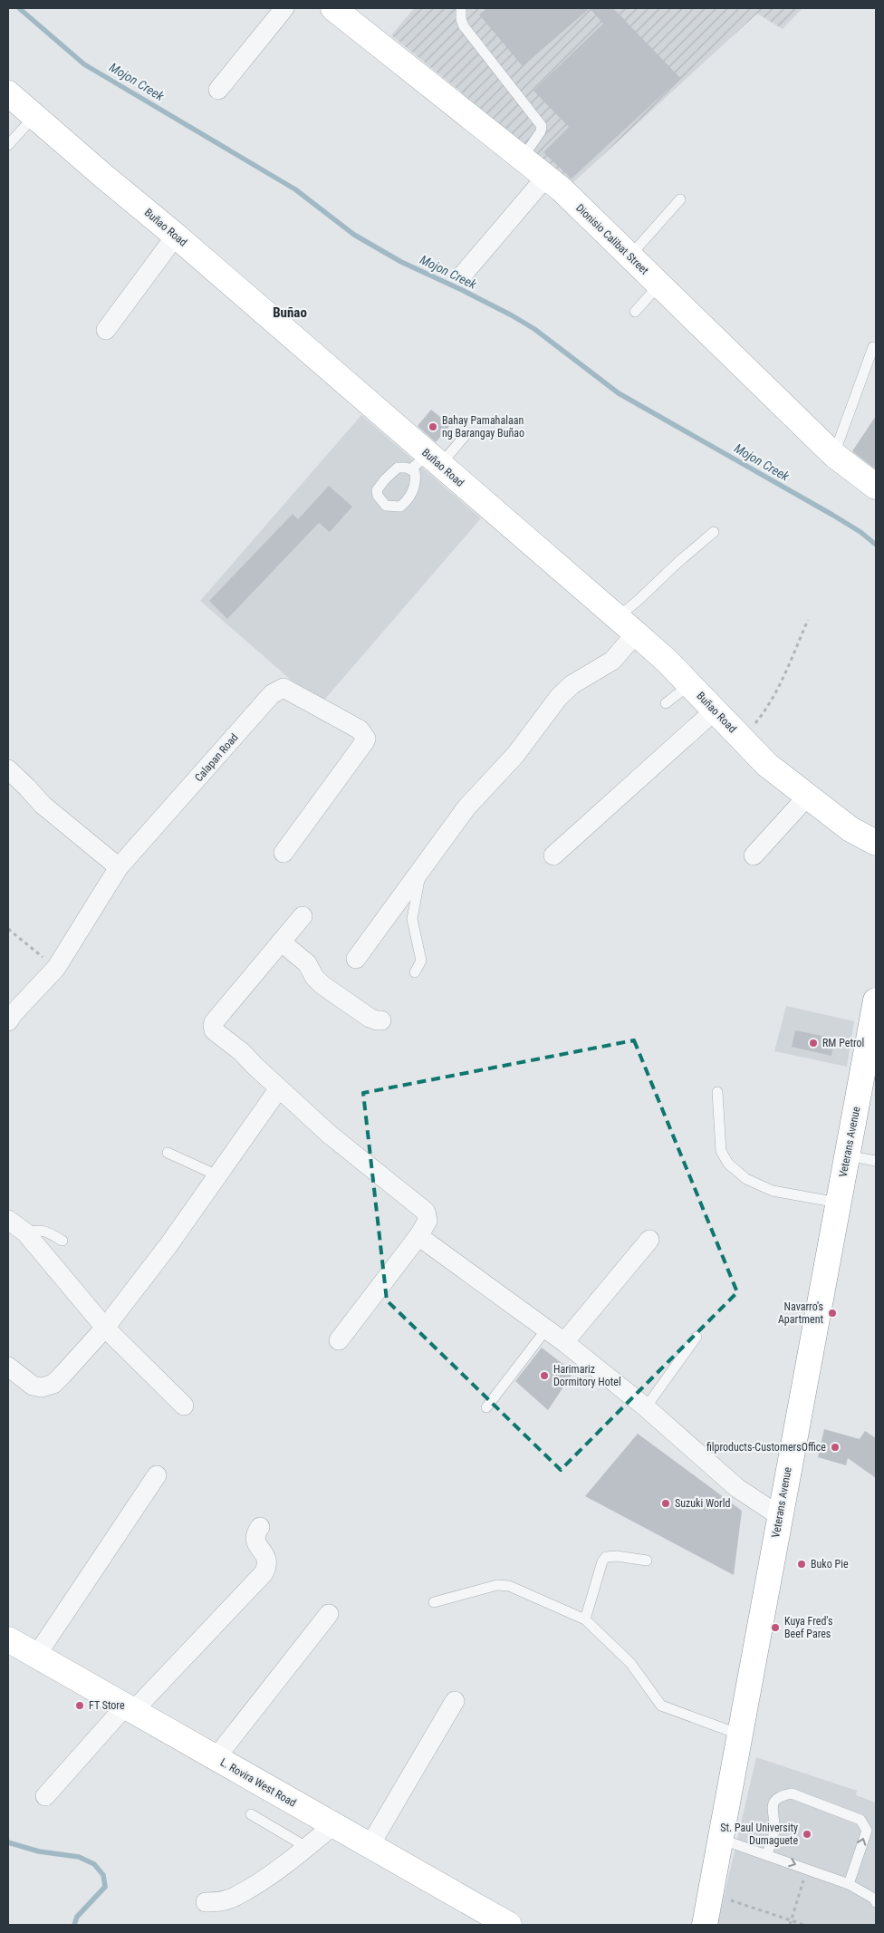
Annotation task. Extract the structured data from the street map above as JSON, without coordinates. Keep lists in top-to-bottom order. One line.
{"streets":{"main road":["Buñao Road","Dionisio Calibat Street","Veterans Avenue","L. Rovira West Road"],"street":["Calapan Road"]},"districts":["Buñao"],"water":["Mojon Creek"],"places":["Bahay Pamahalaan ng Barangay Buñao","RM Petrol","Navarro's Apartment","Harimariz Dormitory Hotel","filproducts-CustomersOffice","Suzuki World","Buko Pie","Kuya Fred's Beef Pares","FT Store","St. Paul University Dumaguete"]}
